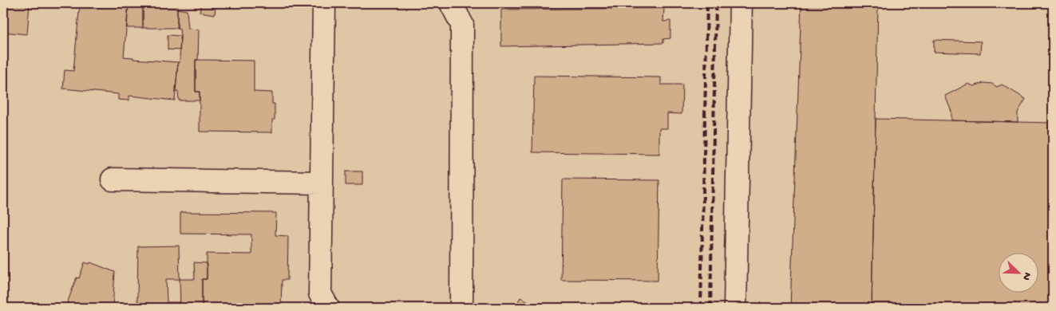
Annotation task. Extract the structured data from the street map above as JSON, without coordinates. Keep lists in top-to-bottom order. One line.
{"north":"bottom right"}
